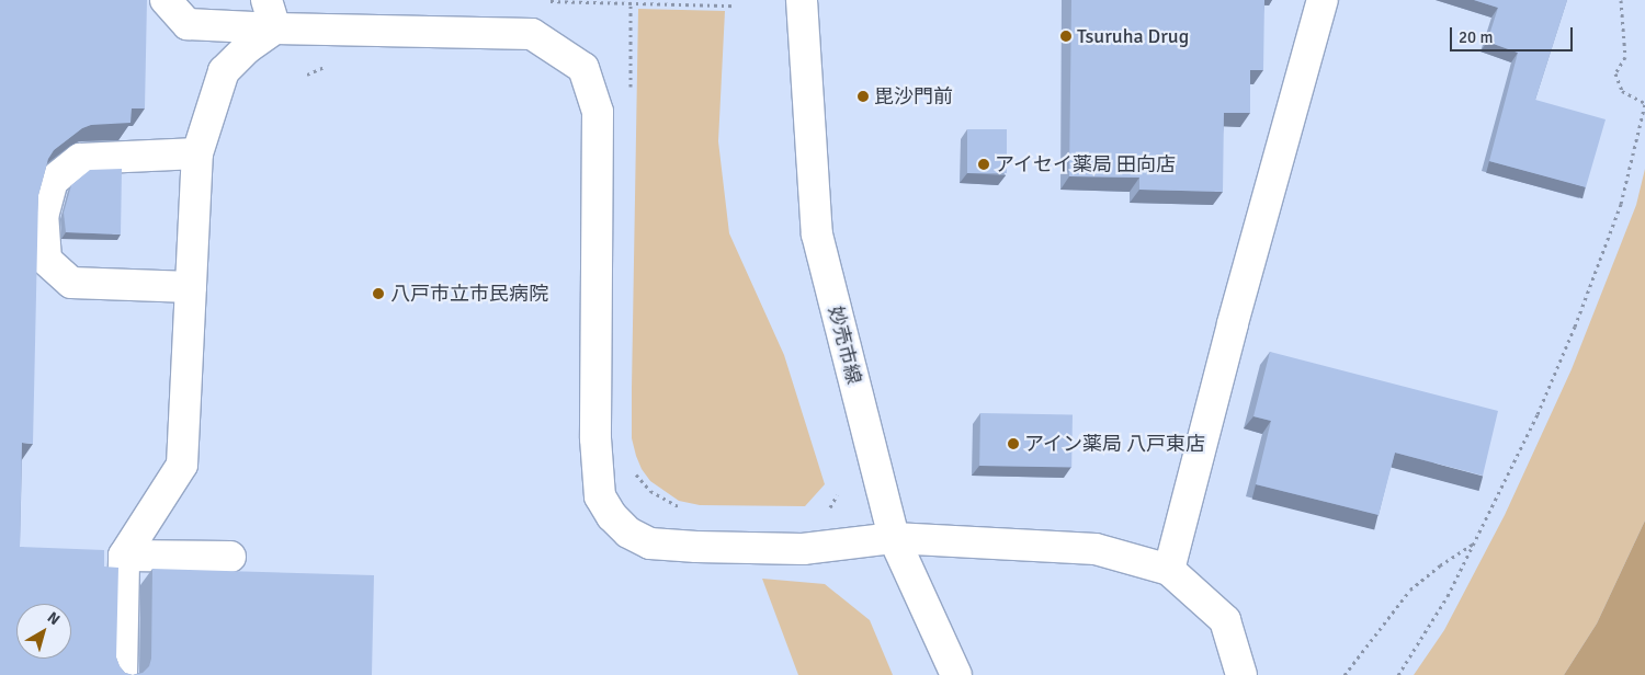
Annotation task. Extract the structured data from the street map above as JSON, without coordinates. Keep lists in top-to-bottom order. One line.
{"streets":{"street":["妙売市線"]},"places":["Tsuruha Drug","毘沙門前","アイセイ薬局 田向店","八戸市立市民病院","アイン薬局 八戸東店"],"scale_bar":"20 m","north":"top right"}
